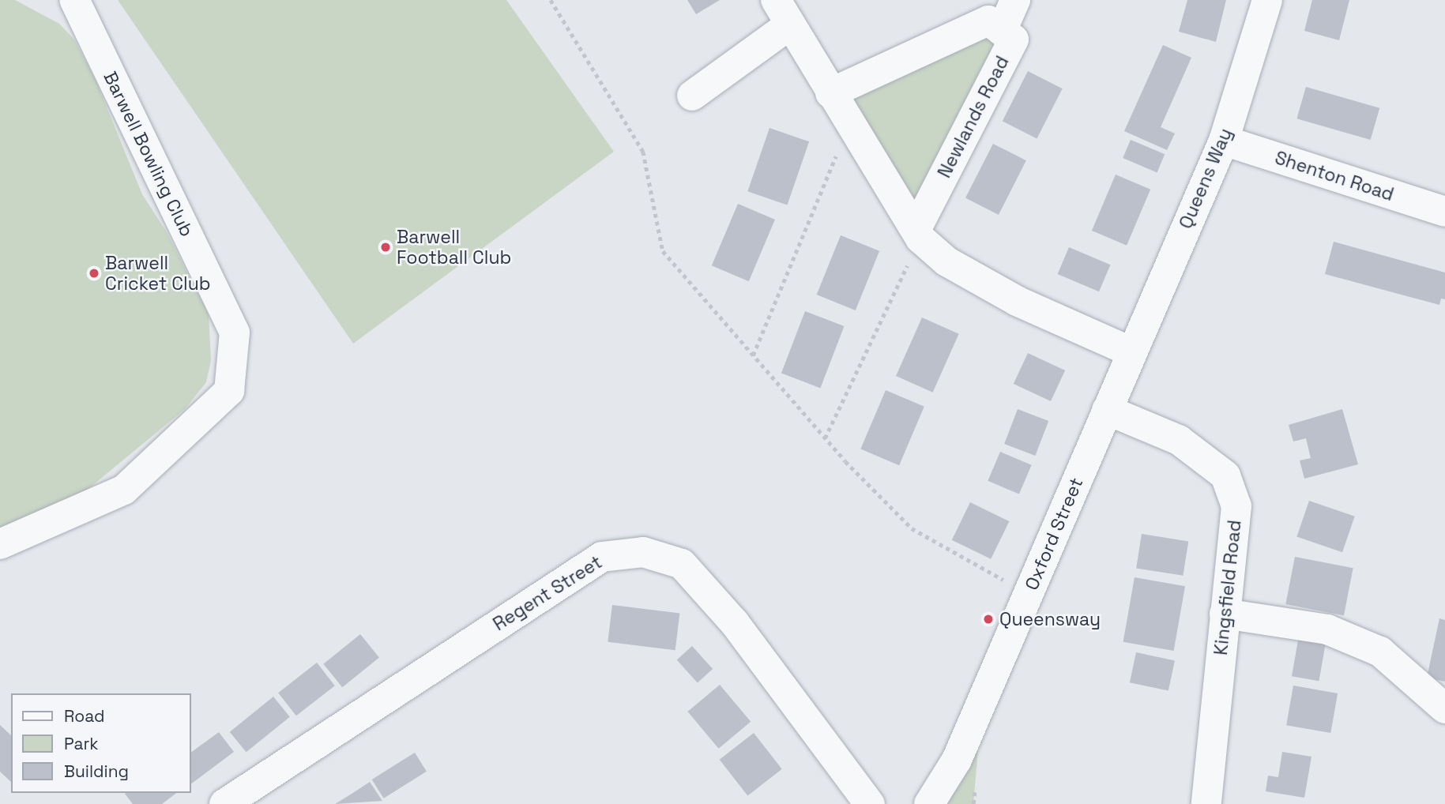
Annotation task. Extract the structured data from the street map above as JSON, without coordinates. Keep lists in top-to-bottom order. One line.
{"streets":{"street":["Newlands Road","Barwell Bowling Club","Shenton Road","Queens Way","Oxford Street","Kingsfield Road","Regent Street"]},"crossings":[["Shenton Road","Queens Way"],["Queens Way","Oxford Street"],["Oxford Street","Kingsfield Road"]],"places":["Barwell Football Club","Barwell Cricket Club","Queensway"],"legend":["Road","Park","Building"]}
